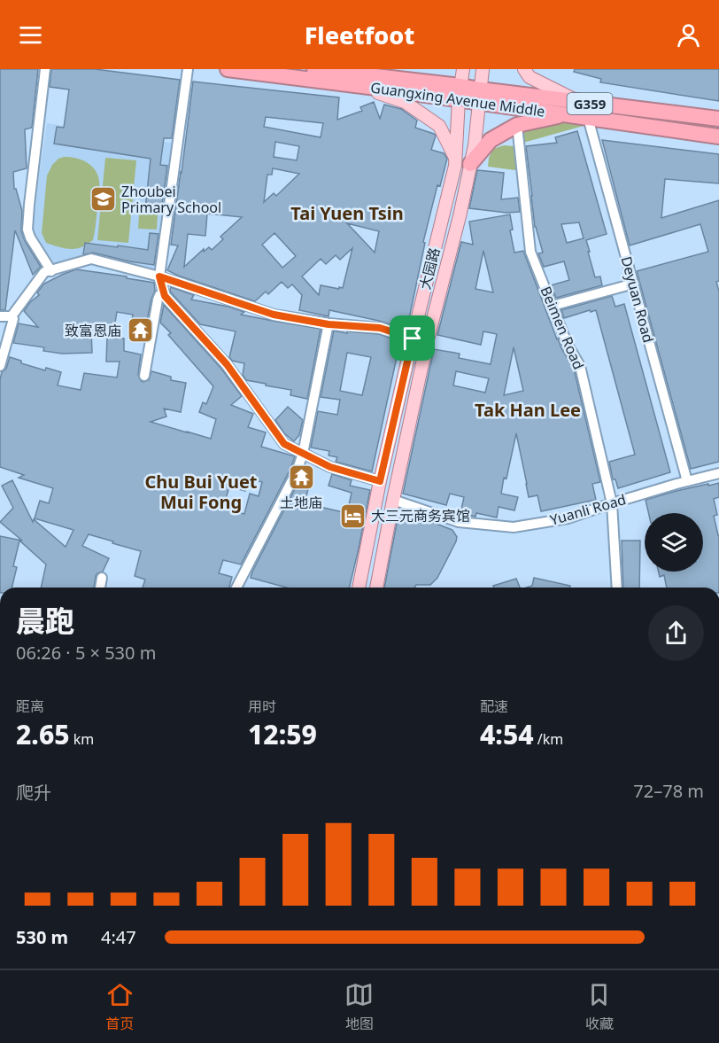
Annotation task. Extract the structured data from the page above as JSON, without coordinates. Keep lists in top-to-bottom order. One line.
{"streets":{"highway":["Guangxing Avenue Middle","G359"],"main road":["大园路"],"street":["Deyuan Road","Beimen Road","Yuanli Road"]},"crossings":[["Guangxing Avenue Middle","大园路"],["Guangxing Avenue Middle","Deyuan Road"],["大园路","Yuanli Road"],["Deyuan Road","Yuanli Road"],["Beimen Road","Yuanli Road"]],"districts":["Tai Yuen Tsin","Tak Han Lee","Chu Bui Yuet Mui Fong"],"places":{"school or university":["Zhoubei Primary School"],"temple":["致富恩庙","土地庙"],"hotel":["大三元商务宾馆"]},"page":{"header":"Fleetfoot","heading":["晨跑","06:26 · 5 × 530 m"],"stats":[["距离","2.65 km"],["用时","12:59"],["配速","4:54 /km"]],"chart":["爬升","72–78 m"],"list":[{"name":"530 m","note":"4:47"}],"tabs":["首页","地图","收藏"]}}
